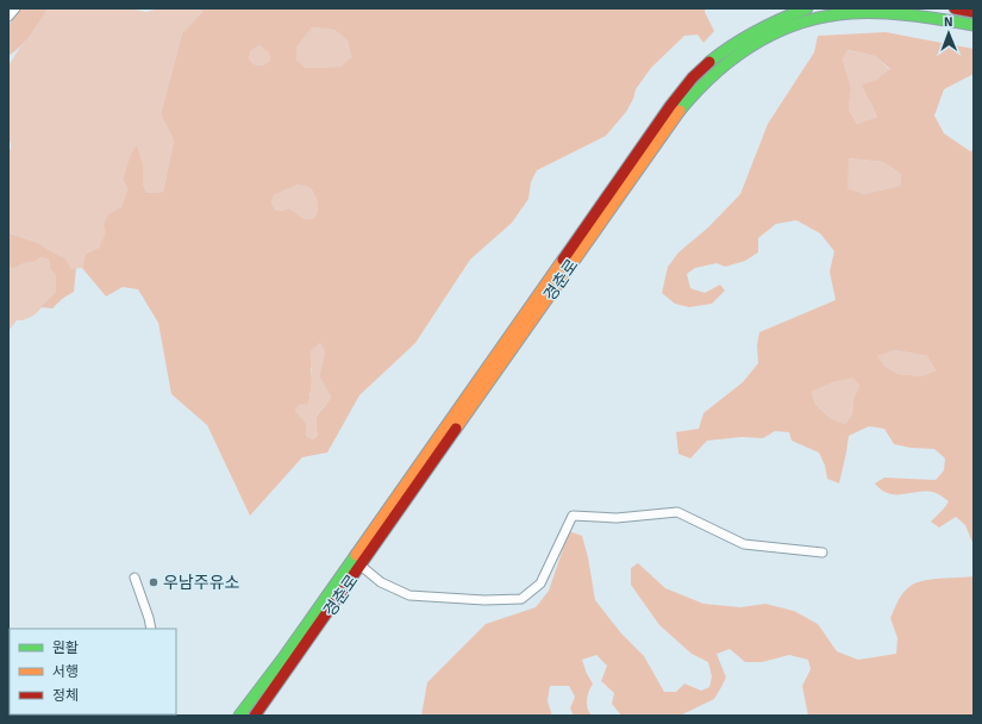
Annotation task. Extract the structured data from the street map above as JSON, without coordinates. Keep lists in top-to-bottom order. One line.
{"streets":{"street":["경춘로"]},"places":["우남주유소"],"legend":["원활","서행","정체"],"north":"top"}
